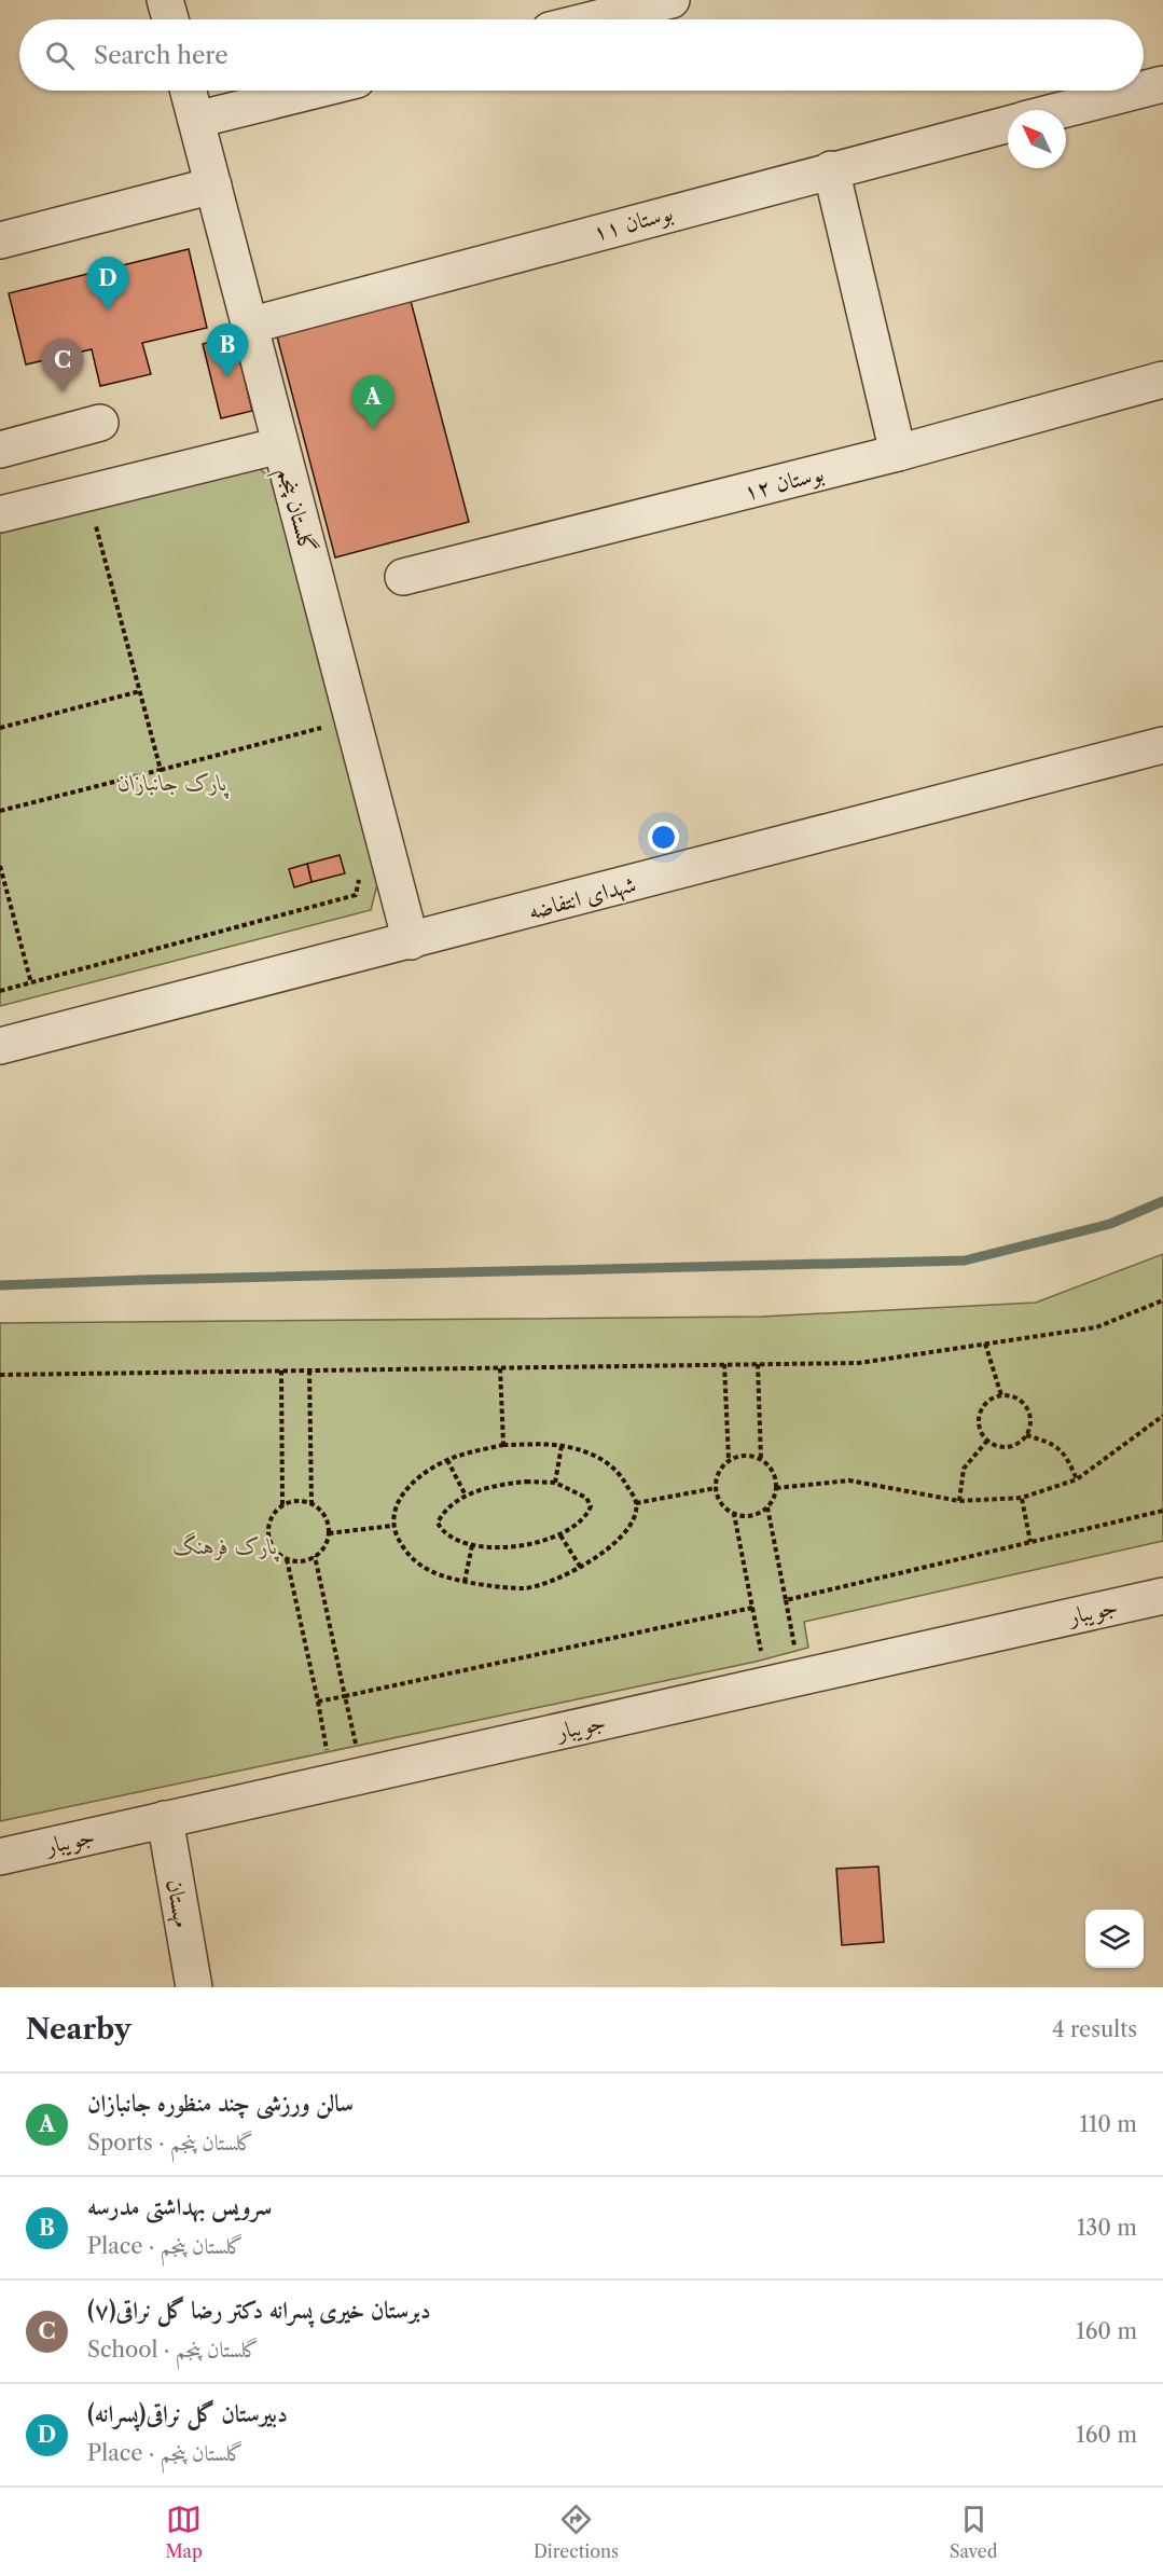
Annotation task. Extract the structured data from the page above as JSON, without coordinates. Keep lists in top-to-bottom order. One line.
{"streets":{"street":["بوستان ۱۱","بوستان ۱۲","گلستان پنجم","شهدای انتفاضه","جویبار","مهستان"]},"crossings":[["بوستان ۱۱","گلستان پنجم"],["گلستان پنجم","شهدای انتفاضه"],["جویبار","مهستان"]],"parks":["پارک جانبازان","پارک فرهنگ"],"north":"top left","page":{"search":"Search here","pins":["D","B","C","A"],"heading":["Nearby","4 results"],"list":[{"mark":"A","name":"سالن ورزشی چند منظوره جانبازان","note":"Sports · گلستان پنجم","value":"110 m"},{"mark":"B","name":"سرویس بهداشتی مدرسه","note":"Place · گلستان پنجم","value":"130 m"},{"mark":"C","name":"دبرستان خیری پسرانه دکتر رضا گل نراقی(۷)","note":"School · گلستان پنجم","value":"160 m"},{"mark":"D","name":"دبیرستان گل نراقی(پسرانه)","note":"Place · گلستان پنجم","value":"160 m"}],"nav":["Map","Directions","Saved"]}}
